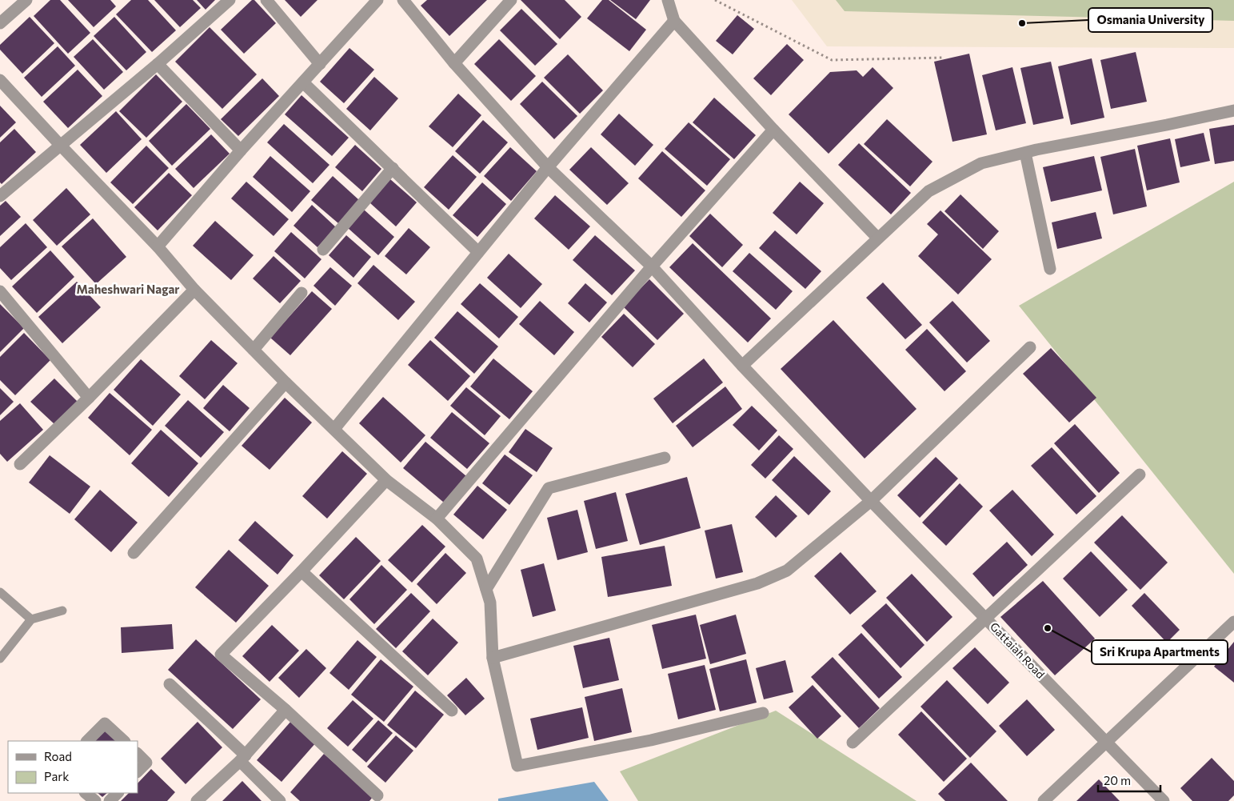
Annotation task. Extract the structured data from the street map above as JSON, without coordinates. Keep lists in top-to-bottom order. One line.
{"streets":{"street":["Gattaiah Road"]},"districts":["Maheshwari Nagar"],"places":["Osmania University","Sri Krupa Apartments"],"legend":["Road","Park"],"scale_bar":"20 m"}
